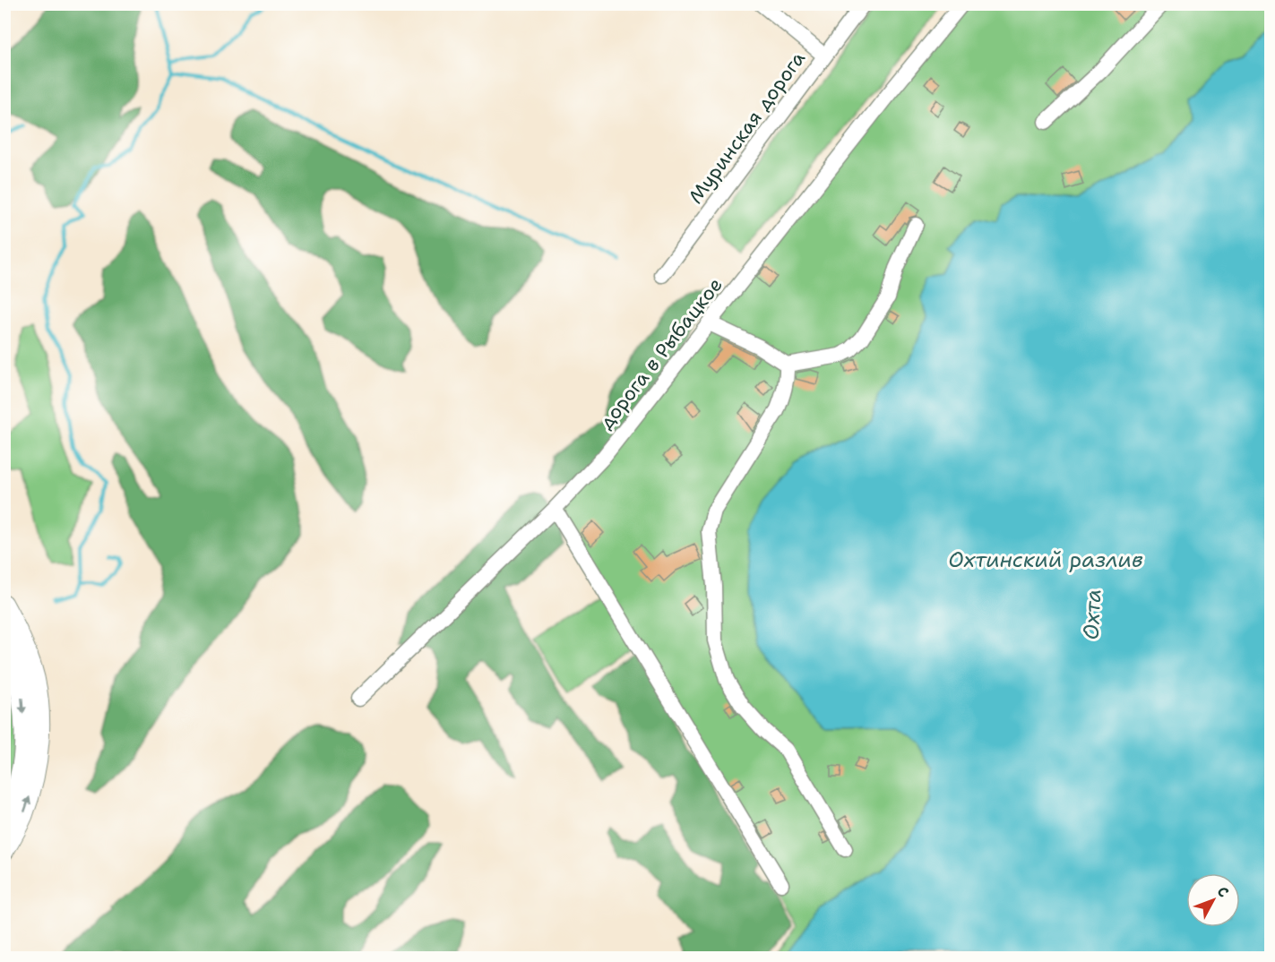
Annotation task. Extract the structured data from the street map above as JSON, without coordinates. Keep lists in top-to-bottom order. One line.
{"streets":{"street":["Муринская дорога","дорога в Рыбацкое"]},"water":["Охтинский разлив","Охта"],"north":"top right"}
